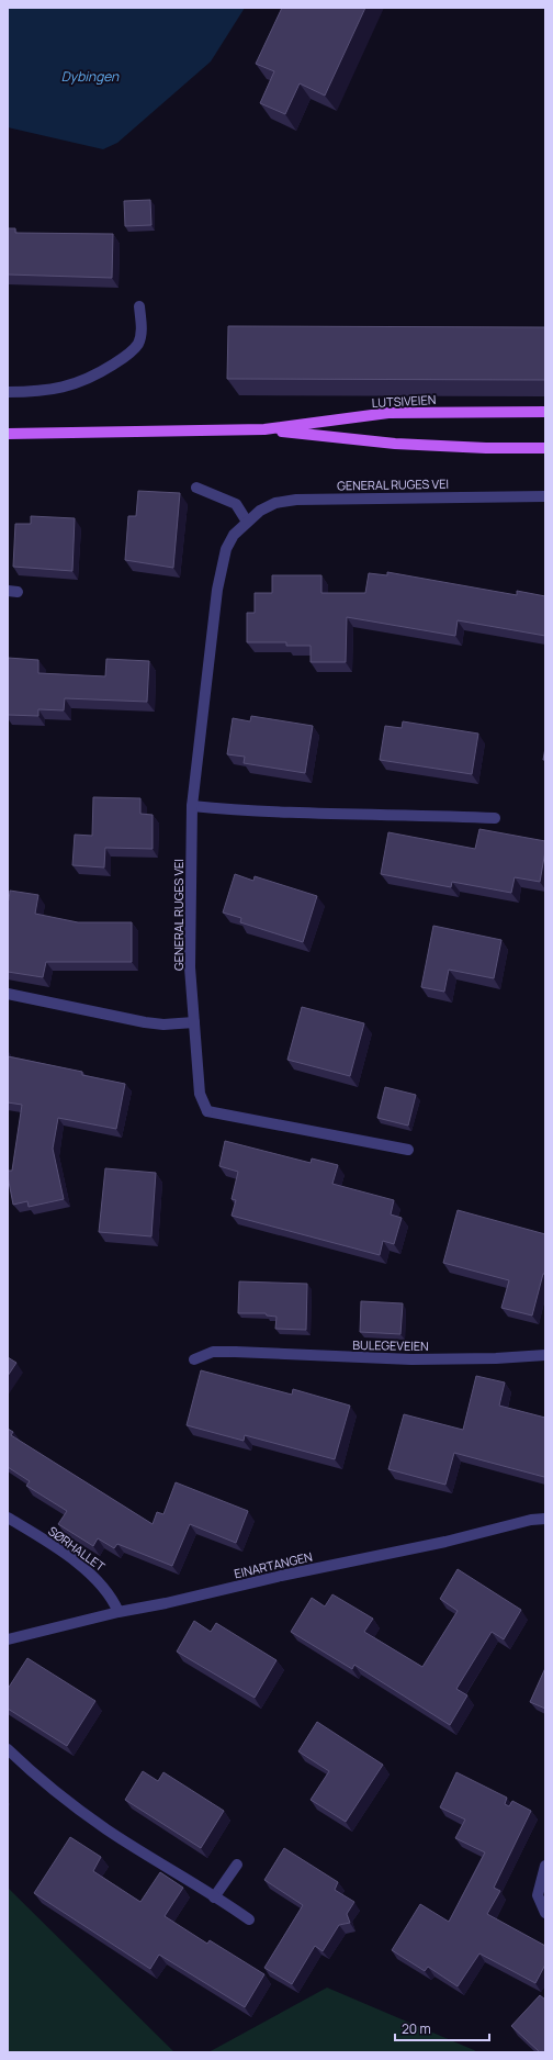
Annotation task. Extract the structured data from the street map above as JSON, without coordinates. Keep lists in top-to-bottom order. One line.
{"streets":{"main road":["LUTSIVEIEN"],"street":["GENERAL RUGES VEI","BULEGEVEIEN","SØRHALLET","EINARTANGEN"]},"crossings":[["SØRHALLET","EINARTANGEN"]],"water":["Dybingen"],"scale_bar":"20 m"}
